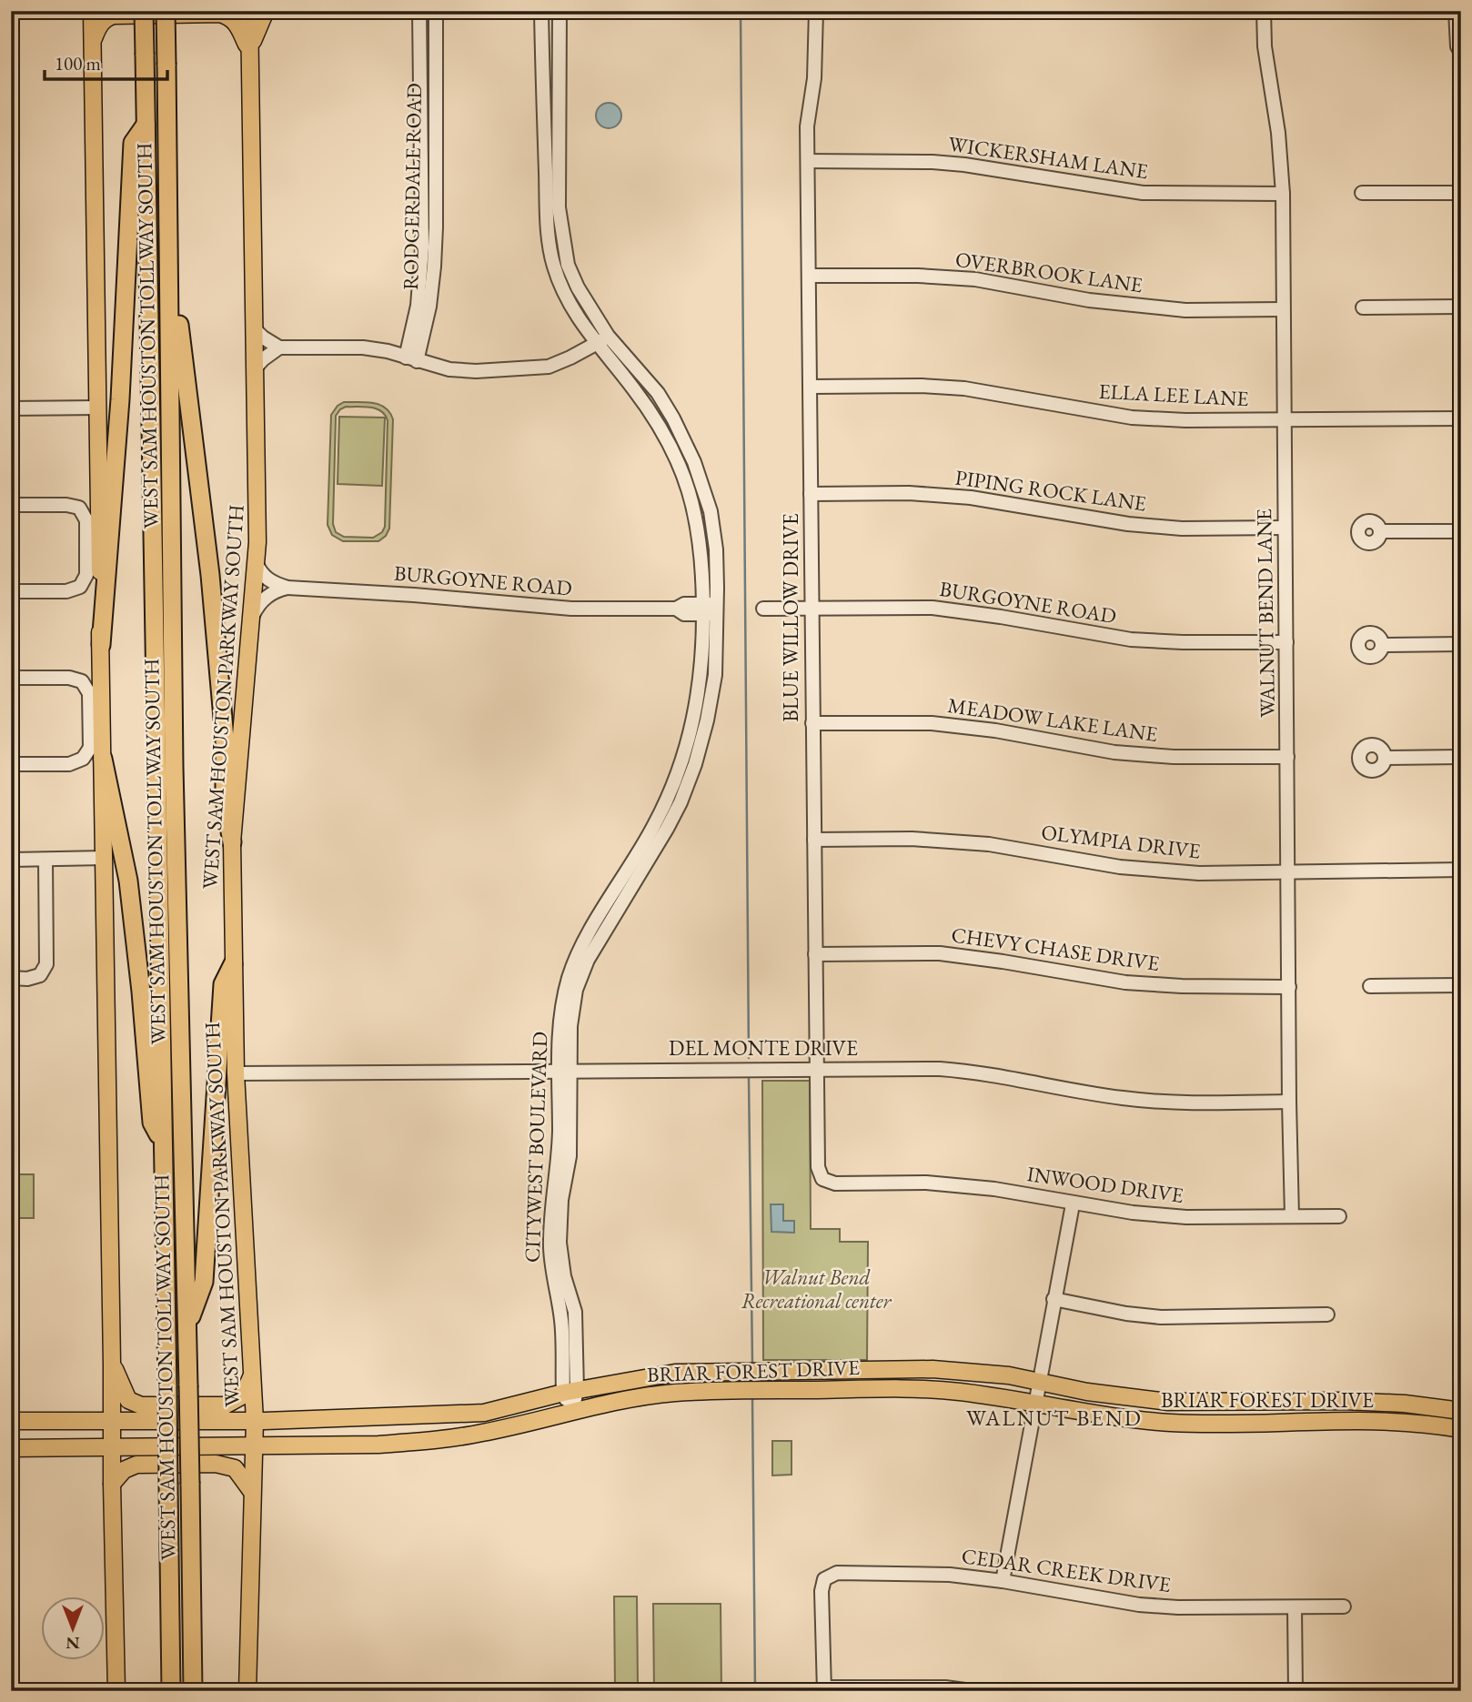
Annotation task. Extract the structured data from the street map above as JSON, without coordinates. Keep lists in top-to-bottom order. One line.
{"streets":{"highway":["WEST SAM HOUSTON TOLLWAY SOUTH"],"main road":["WEST SAM HOUSTON PARKWAY SOUTH","BRIAR FOREST DRIVE"],"street":["WICKERSHAM LANE","RODGERDALE ROAD","OVERBROOK LANE","ELLA LEE LANE","PIPING ROCK LANE","BURGOYNE ROAD","WALNUT BEND LANE","BLUE WILLOW DRIVE","MEADOW LAKE LANE","OLYMPIA DRIVE","CHEVY CHASE DRIVE","DEL MONTE DRIVE","CITYWEST BOULEVARD","INWOOD DRIVE","CEDAR CREEK DRIVE"]},"crossings":[["WICKERSHAM LANE","WALNUT BEND LANE"],["WICKERSHAM LANE","BLUE WILLOW DRIVE"],["OVERBROOK LANE","WALNUT BEND LANE"],["OVERBROOK LANE","BLUE WILLOW DRIVE"],["ELLA LEE LANE","WALNUT BEND LANE"],["ELLA LEE LANE","BLUE WILLOW DRIVE"],["PIPING ROCK LANE","WALNUT BEND LANE"],["PIPING ROCK LANE","BLUE WILLOW DRIVE"],["BURGOYNE ROAD","WALNUT BEND LANE"],["BURGOYNE ROAD","BLUE WILLOW DRIVE"],["BURGOYNE ROAD","WEST SAM HOUSTON PARKWAY SOUTH"],["BURGOYNE ROAD","CITYWEST BOULEVARD"],["WALNUT BEND LANE","MEADOW LAKE LANE"],["WALNUT BEND LANE","OLYMPIA DRIVE"],["WALNUT BEND LANE","CHEVY CHASE DRIVE"],["WALNUT BEND LANE","DEL MONTE DRIVE"],["WALNUT BEND LANE","INWOOD DRIVE"],["BLUE WILLOW DRIVE","MEADOW LAKE LANE"],["BLUE WILLOW DRIVE","OLYMPIA DRIVE"],["BLUE WILLOW DRIVE","CHEVY CHASE DRIVE"],["BLUE WILLOW DRIVE","DEL MONTE DRIVE"],["BLUE WILLOW DRIVE","INWOOD DRIVE"],["WEST SAM HOUSTON PARKWAY SOUTH","DEL MONTE DRIVE"],["WEST SAM HOUSTON PARKWAY SOUTH","BRIAR FOREST DRIVE"],["DEL MONTE DRIVE","CITYWEST BOULEVARD"],["CITYWEST BOULEVARD","BRIAR FOREST DRIVE"]],"districts":["WALNUT BEND"],"parks":["Walnut Bend Recreational center"],"scale_bar":"100 m","north":"bottom"}
